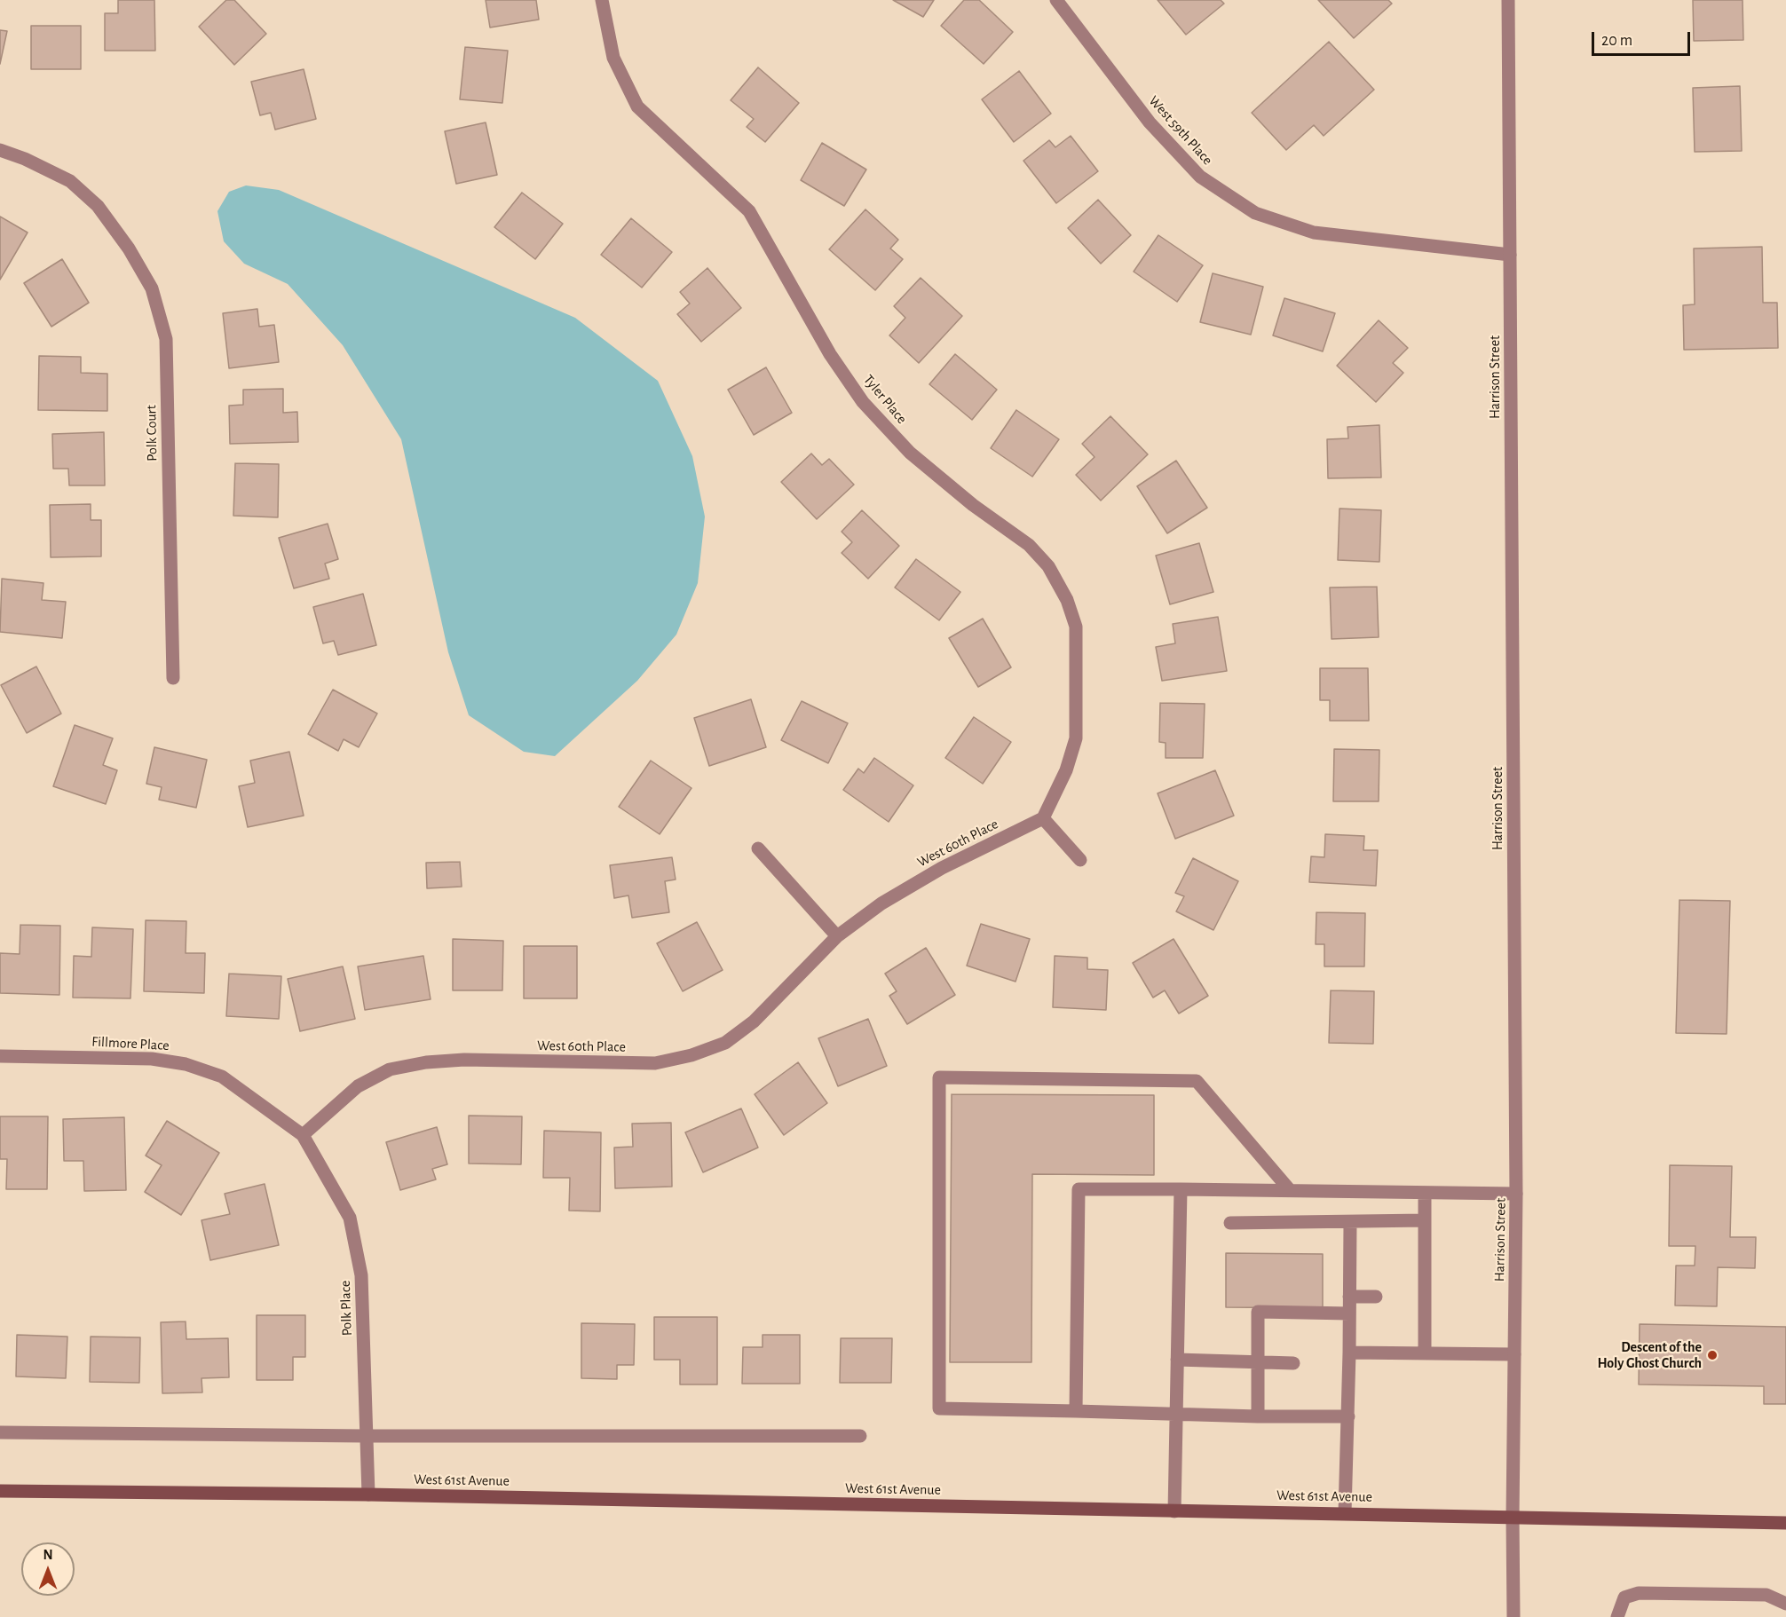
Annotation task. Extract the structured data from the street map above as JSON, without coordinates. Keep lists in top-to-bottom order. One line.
{"streets":{"main road":["West 61st Avenue"],"street":["West 59th Place","Harrison Street","Tyler Place","Polk Court","West 60th Place","Fillmore Place","Polk Place"]},"crossings":[["West 59th Place","Harrison Street"],["Harrison Street","West 61st Avenue"],["Tyler Place","West 60th Place"],["West 60th Place","Fillmore Place"],["West 60th Place","Polk Place"],["Fillmore Place","Polk Place"],["Polk Place","West 61st Avenue"]],"places":["Descent of the Holy Ghost Church"],"scale_bar":"20 m","north":"top"}
